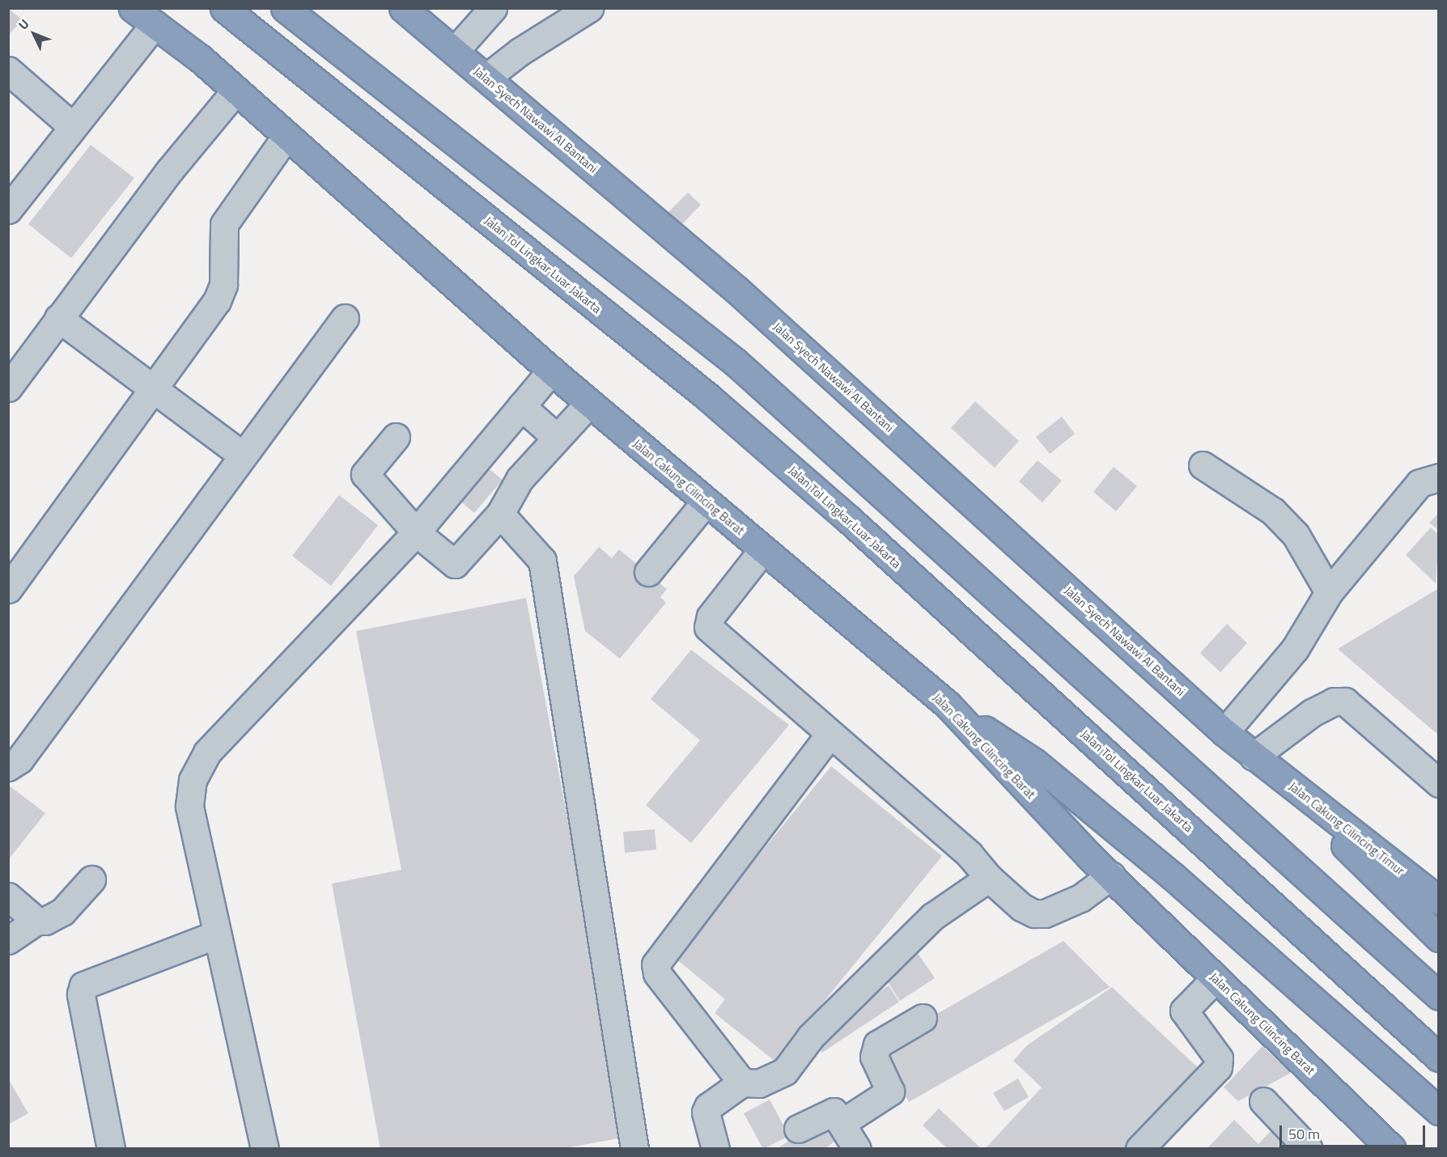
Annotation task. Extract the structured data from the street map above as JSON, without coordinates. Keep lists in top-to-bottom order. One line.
{"streets":{"highway":["Jalan Syech Nawawi Al Bantani","Jalan Tol Lingkar Luar Jakarta","Jalan Cakung Cilincing Barat","Jalan Cakung Cilincing Timur"]},"crossings":[["Jalan Syech Nawawi Al Bantani","Jalan Cakung Cilincing Timur"]],"scale_bar":"50 m","north":"top left"}
